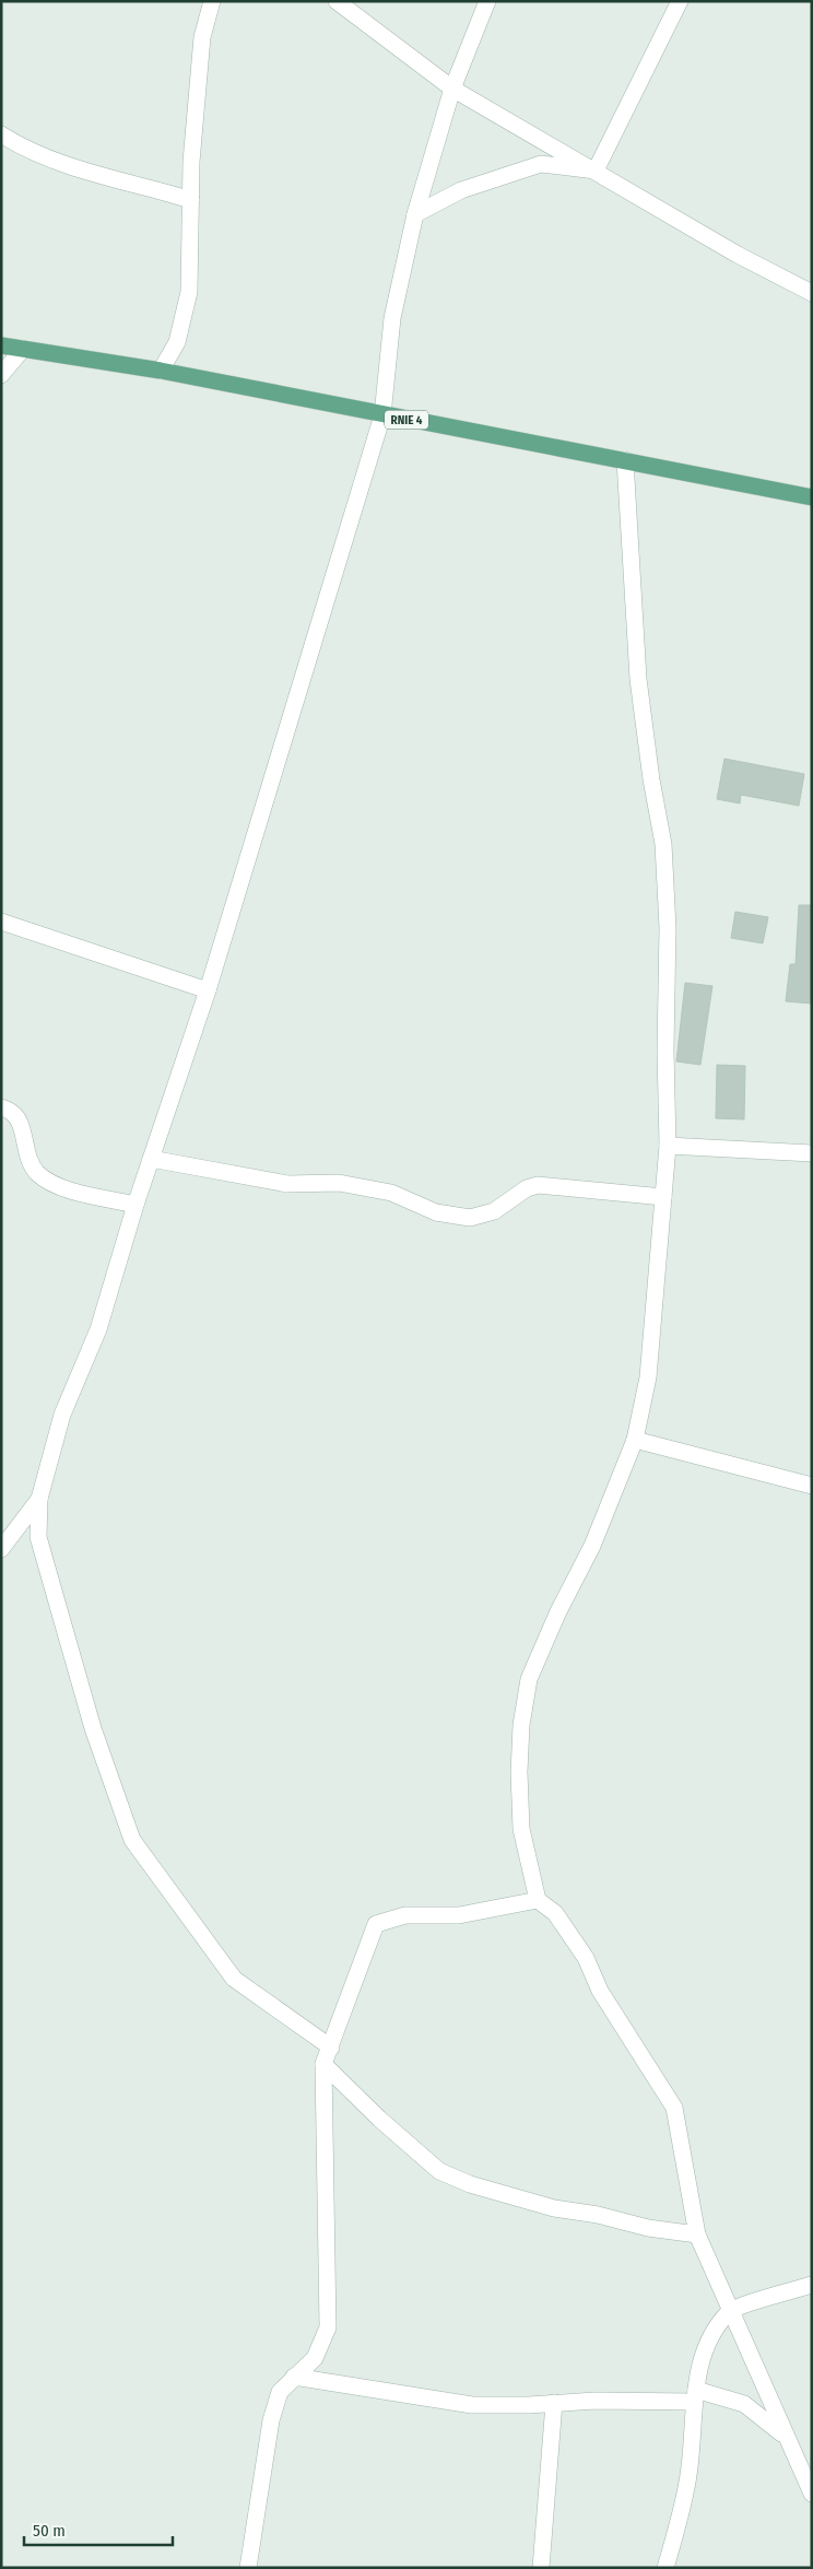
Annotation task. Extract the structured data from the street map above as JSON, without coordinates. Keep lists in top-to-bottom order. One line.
{"streets":{"main road":["RNIE 4"]},"scale_bar":"50 m"}
